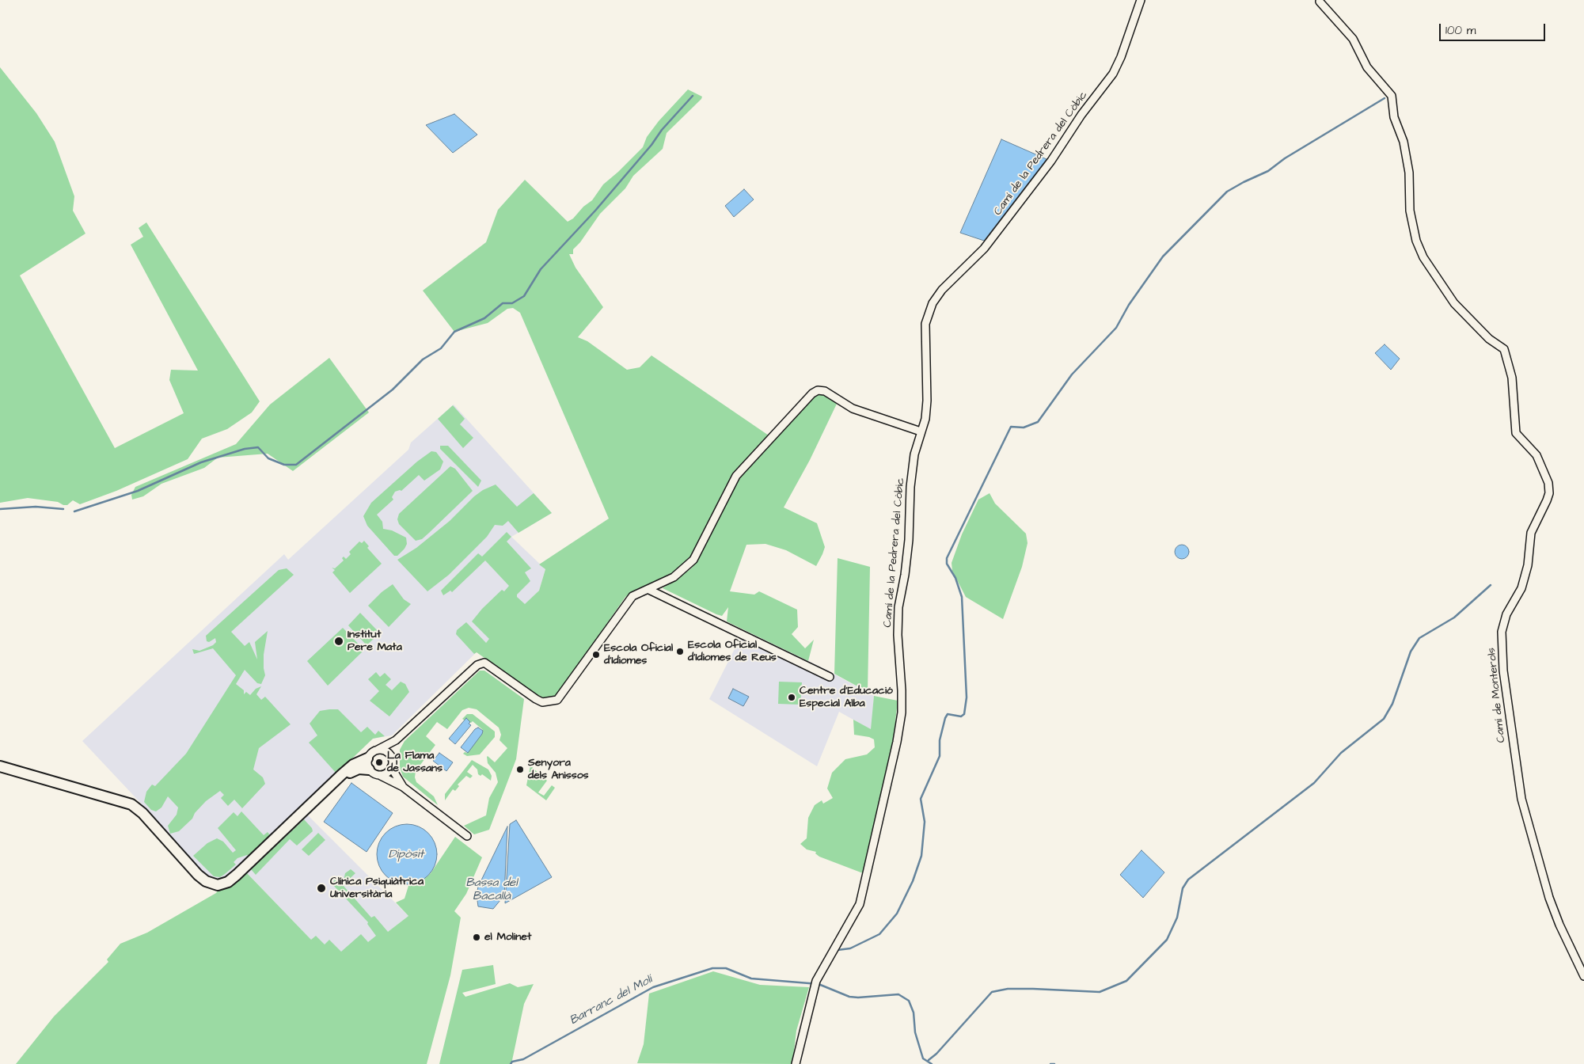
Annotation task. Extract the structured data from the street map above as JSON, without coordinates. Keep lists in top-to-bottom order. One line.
{"streets":{"street":["Camí de la Pedrera del Còbic","Camí de Monterols"]},"water":["Dipòsit","Bassa del Bacallà","Barranc del Molí"],"places":["Institut Pere Mata","Escola Oficial d'Idiomes de Reus","Escola Oficial d'Idiomes","Centre d'Educació Especial Alba","La Flama de Jassans","Senyora dels Anissos","Clínica Psiquiàtrica Universitària","el Molinet"],"scale_bar":"100 m"}
